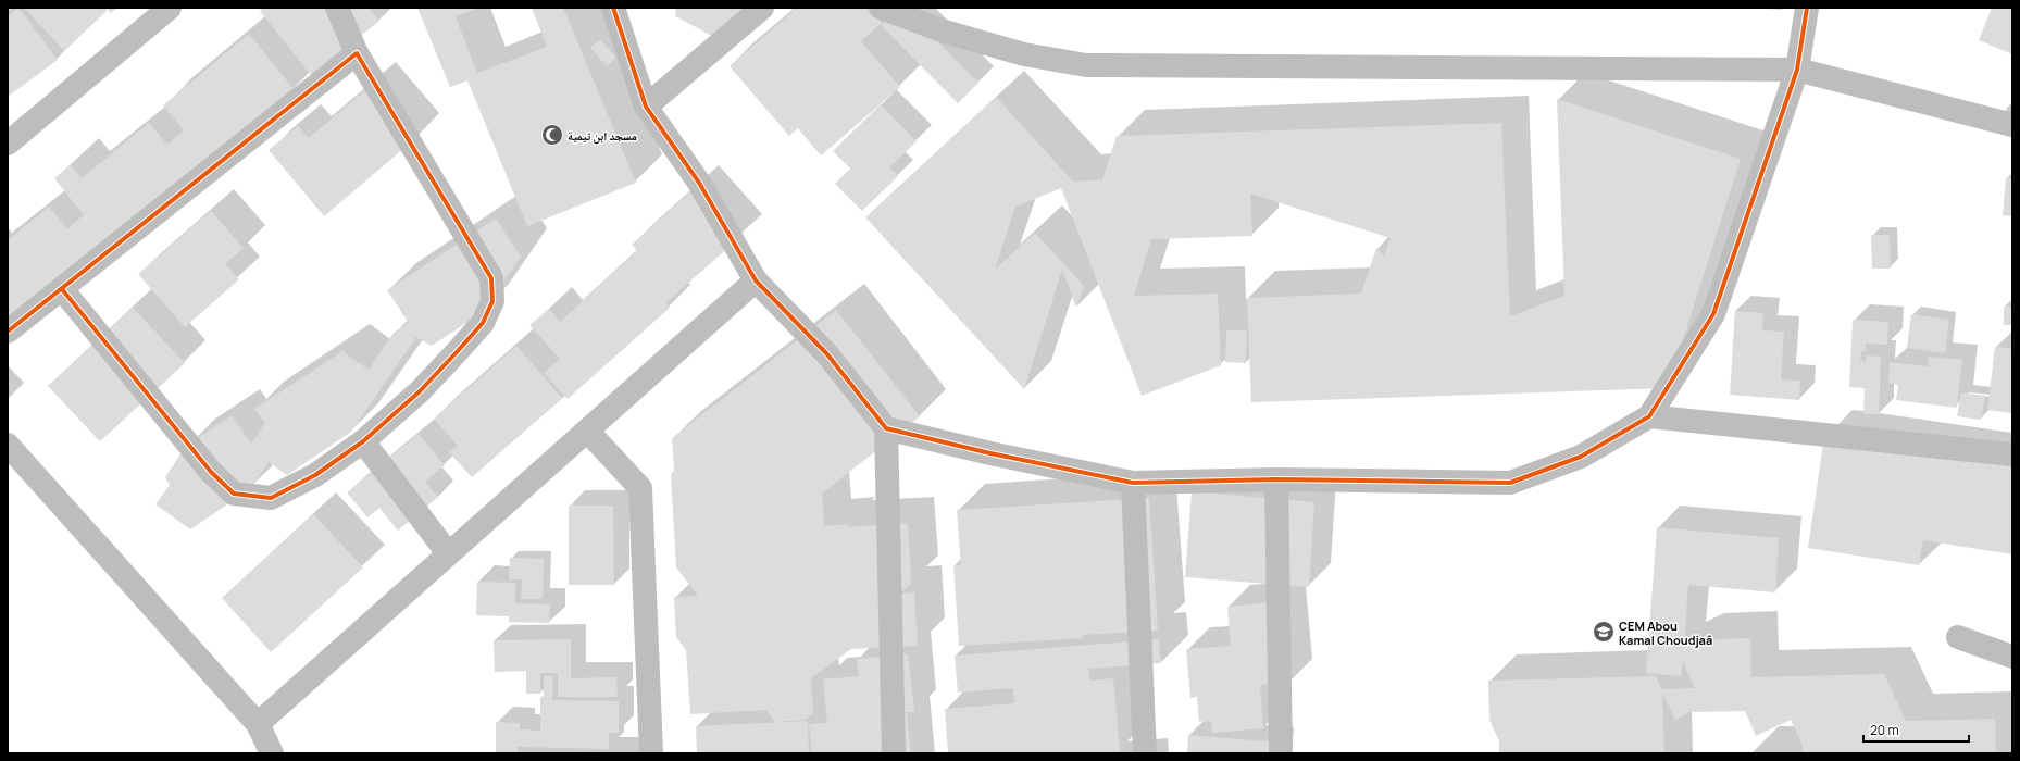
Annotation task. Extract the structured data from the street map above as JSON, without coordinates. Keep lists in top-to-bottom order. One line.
{"places":{"mosque":["مسجد ابن تيمية"],"school or university":["CEM Abou Kamal Choudjaâ"]},"scale_bar":"20 m"}
